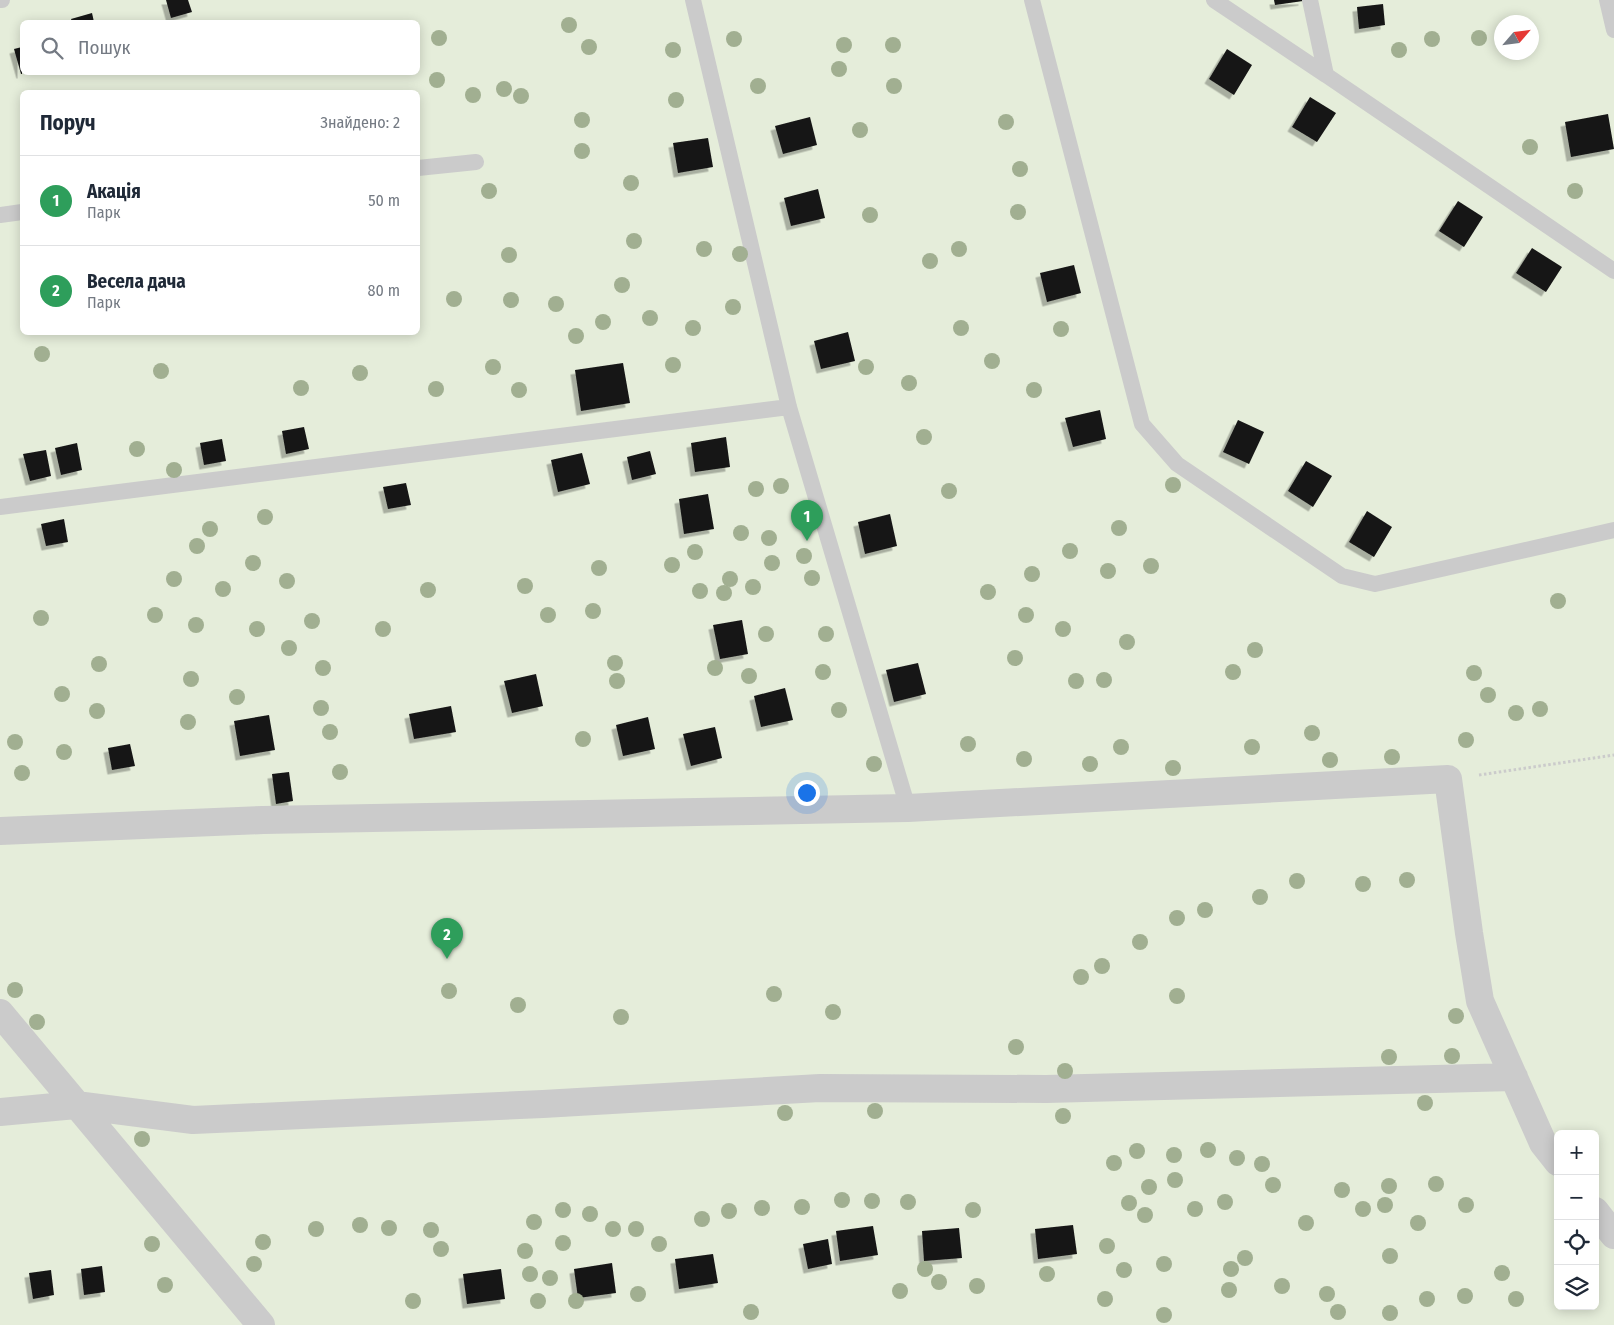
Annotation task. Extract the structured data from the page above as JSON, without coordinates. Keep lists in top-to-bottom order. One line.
{"north":"top right","page":{"search":"Пошук","heading":["Поруч","Знайдено: 2"],"list":[{"mark":"1","name":"Акація","note":"Парк","value":"50 m"},{"mark":"2","name":"Весела дача","note":"Парк","value":"80 m"}],"pins":["1","2"],"map_buttons":["+","−"]}}
